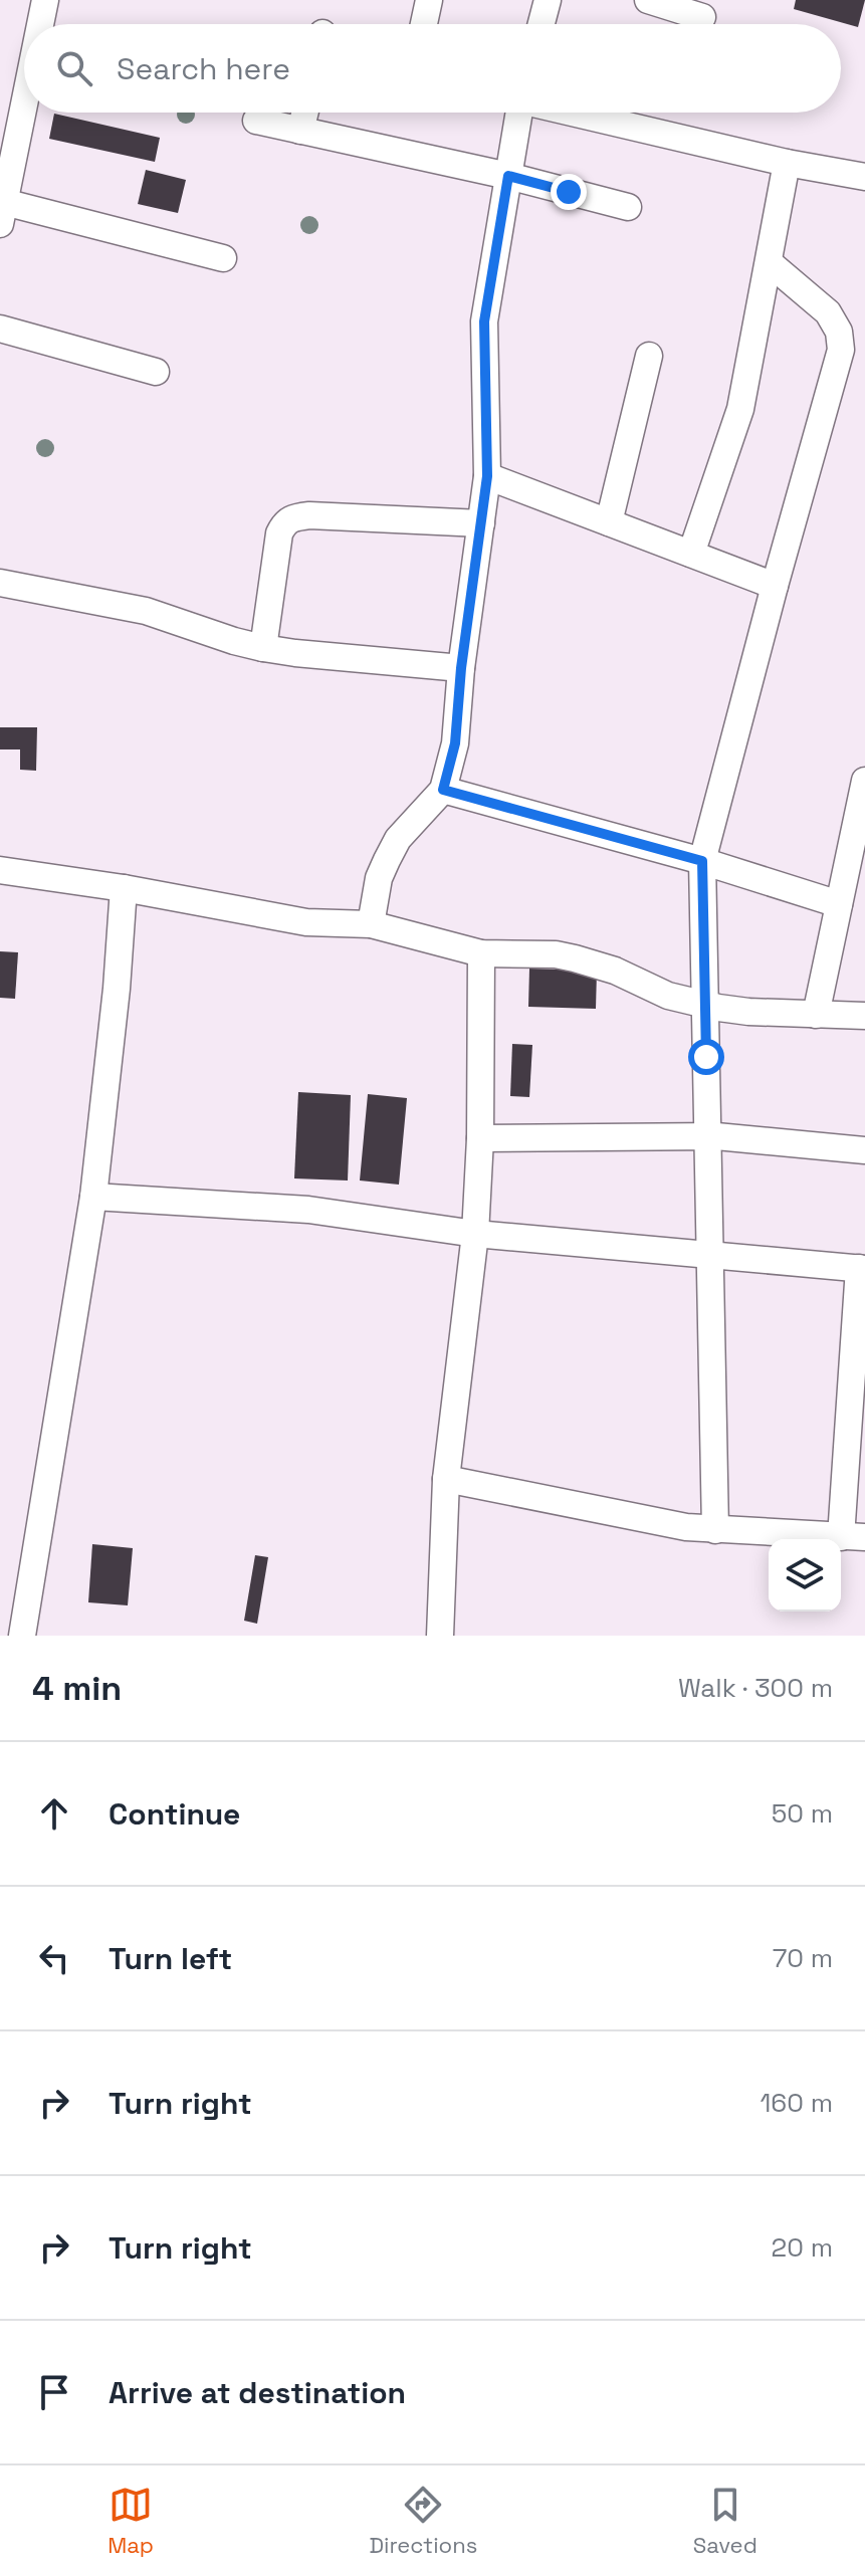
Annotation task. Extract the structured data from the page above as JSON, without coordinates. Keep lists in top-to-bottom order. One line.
{"page":{"search":"Search here","heading":["4 min","Walk · 300 m"],"list":[["Continue","50 m"],["Turn left","70 m"],["Turn right","160 m"],["Turn right","20 m"],"Arrive at destination"],"nav":["Map","Directions","Saved"]}}
